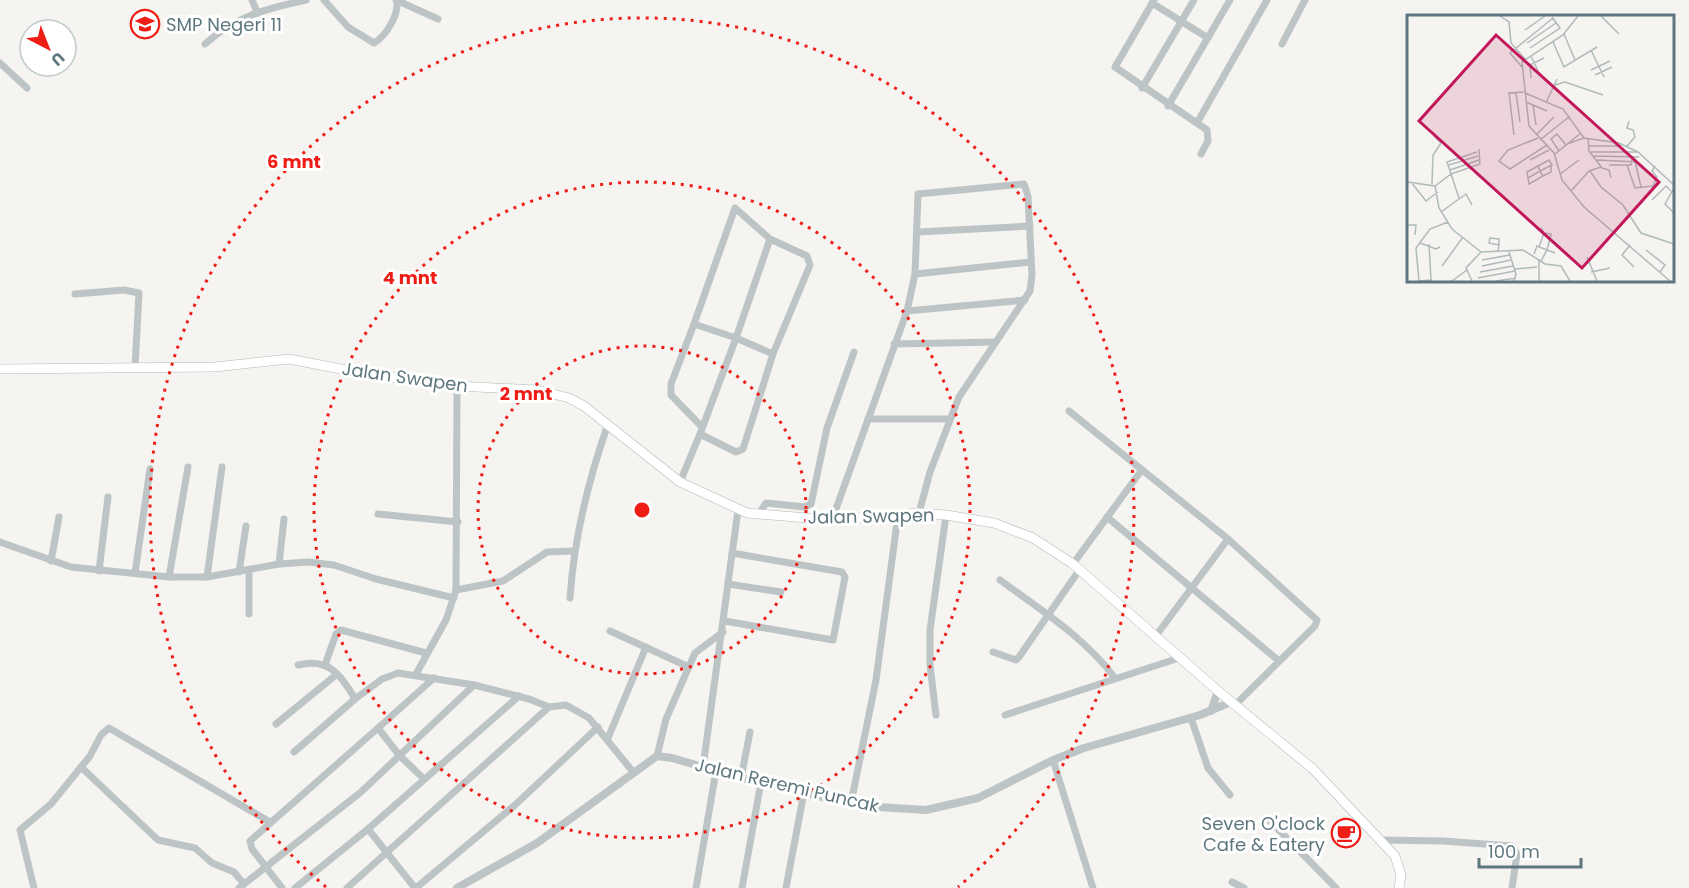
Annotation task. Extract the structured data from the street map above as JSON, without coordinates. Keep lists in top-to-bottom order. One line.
{"streets":{"main road":["Jalan Swapen"],"street":["Jalan Reremi Puncak"]},"places":{"school or university":["SMP Negeri 11"],"cafe":["Seven O'clock Cafe & Eatery"]},"scale_bar":"100 m","north":"bottom right","rings":["6 mnt","4 mnt","2 mnt"]}
